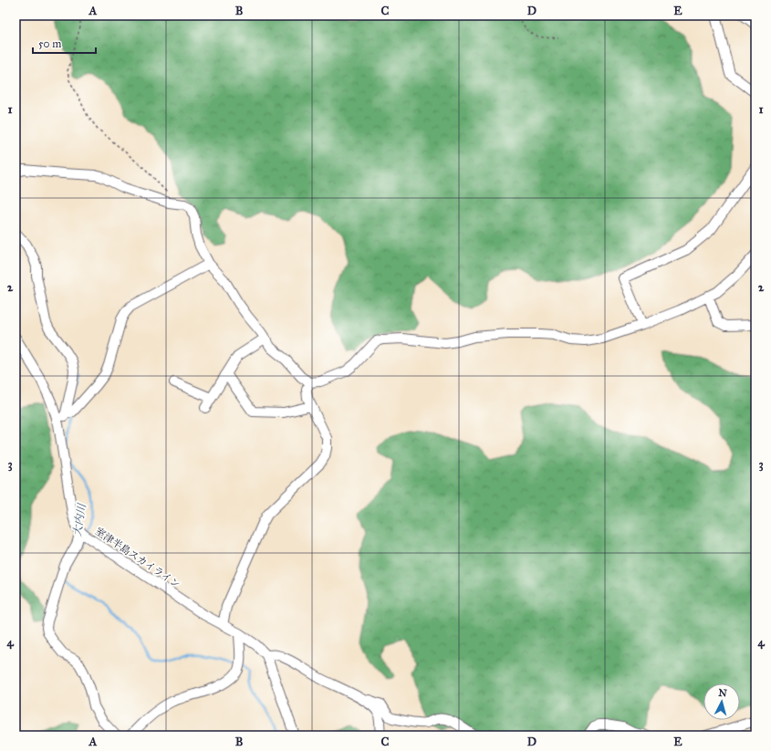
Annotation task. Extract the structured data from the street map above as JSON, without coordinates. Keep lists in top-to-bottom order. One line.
{"streets":{"street":["室津半島スカイライン"]},"water":["大内川"],"scale_bar":"50 m","north":"top","grid":{"columns":["A","B","C","D","E"],"rows":["1","2","3","4"]}}
